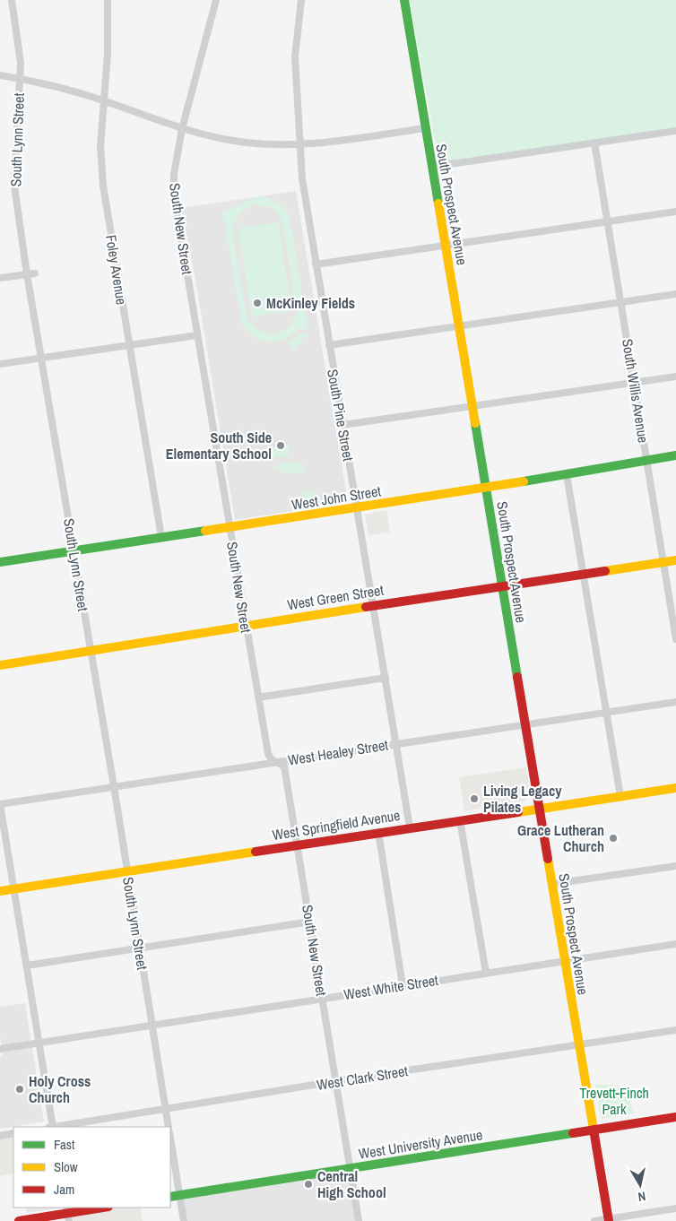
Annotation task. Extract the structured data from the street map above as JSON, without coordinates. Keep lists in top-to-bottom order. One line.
{"streets":{"main road":["South Prospect Avenue","West John Street","West Green Street","West Springfield Avenue","West University Avenue"],"street":["South Lynn Street","South New Street","Foley Avenue","South Willis Avenue","South Pine Street","West Healey Street","West White Street","West Clark Street"]},"crossings":[["South Lynn Street","West John Street"],["South Lynn Street","West Green Street"],["South Lynn Street","West Healey Street"],["South Lynn Street","West Springfield Avenue"],["South Lynn Street","West White Street"],["South Lynn Street","West Clark Street"],["South Prospect Avenue","West John Street"],["South Prospect Avenue","West Green Street"],["South Prospect Avenue","West Healey Street"],["South Prospect Avenue","West Springfield Avenue"],["South Prospect Avenue","West White Street"],["South Prospect Avenue","West Clark Street"],["South Prospect Avenue","West University Avenue"],["South New Street","West John Street"],["South New Street","West Green Street"],["South New Street","West Healey Street"],["South New Street","West Springfield Avenue"],["South New Street","West White Street"],["South New Street","West Clark Street"],["South New Street","West University Avenue"],["Foley Avenue","West John Street"],["South Willis Avenue","West John Street"],["South Willis Avenue","West Green Street"],["South Pine Street","West John Street"],["South Pine Street","West Green Street"],["South Pine Street","West Healey Street"],["South Pine Street","West Springfield Avenue"]],"parks":["Trevett-Finch Park"],"places":["McKinley Fields","South Side Elementary School","Living Legacy Pilates","Grace Lutheran Church","Holy Cross Church","Central High School"],"legend":["Fast","Slow","Jam"],"north":"bottom"}
